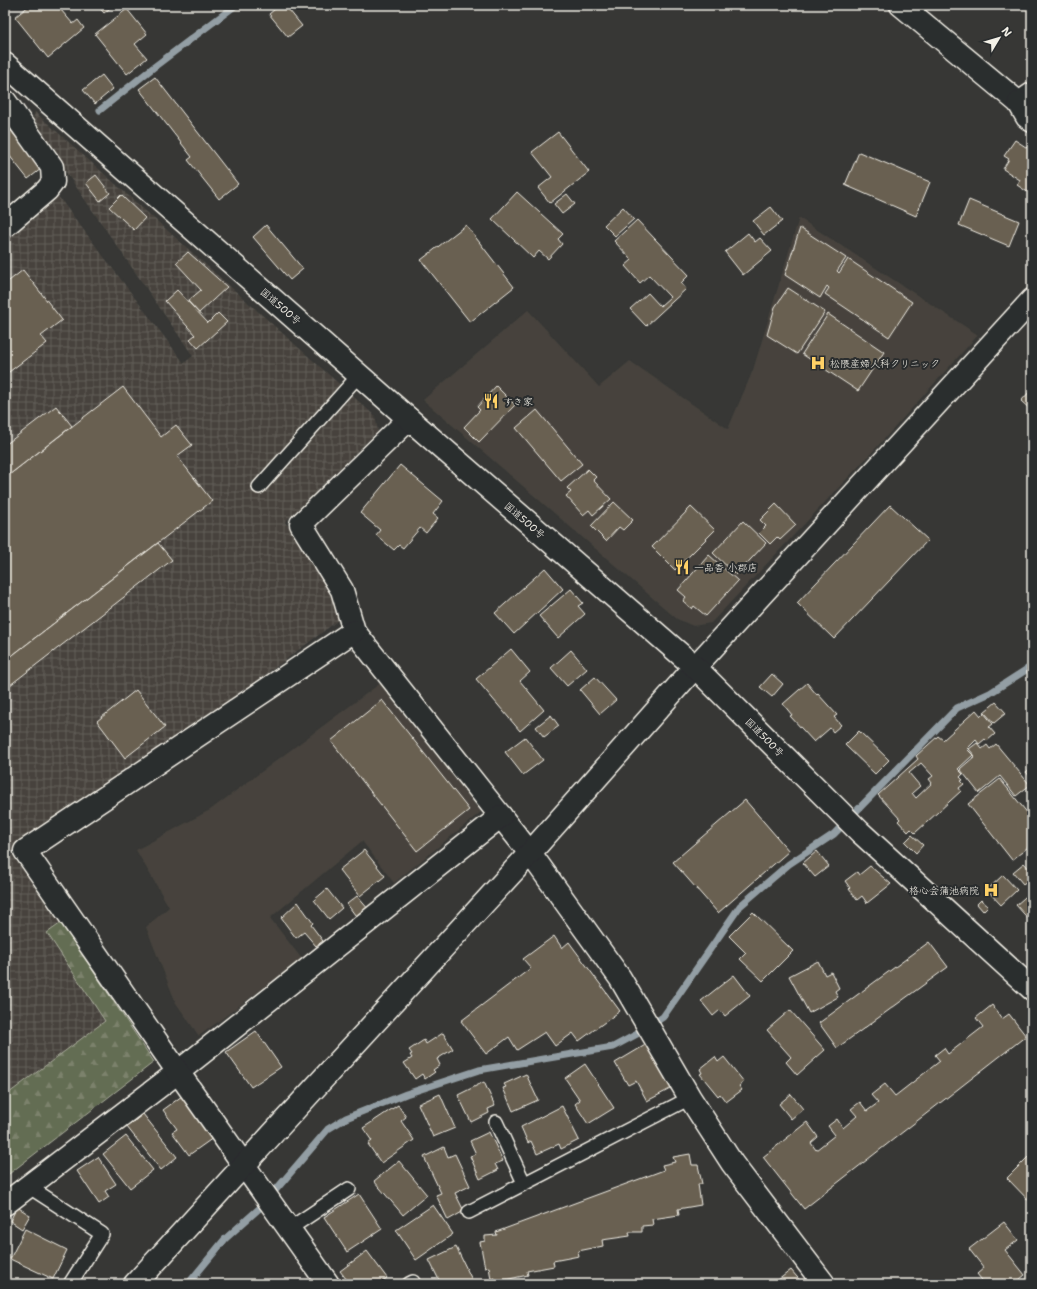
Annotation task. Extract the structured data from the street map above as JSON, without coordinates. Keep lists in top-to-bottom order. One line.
{"streets":{"main road":["国道500号"]},"places":{"hospital":["松隈産婦人科クリニック","格心会蒲池病院"],"restaurant":["すき家","一品香 小郡店"]},"north":"top right"}
